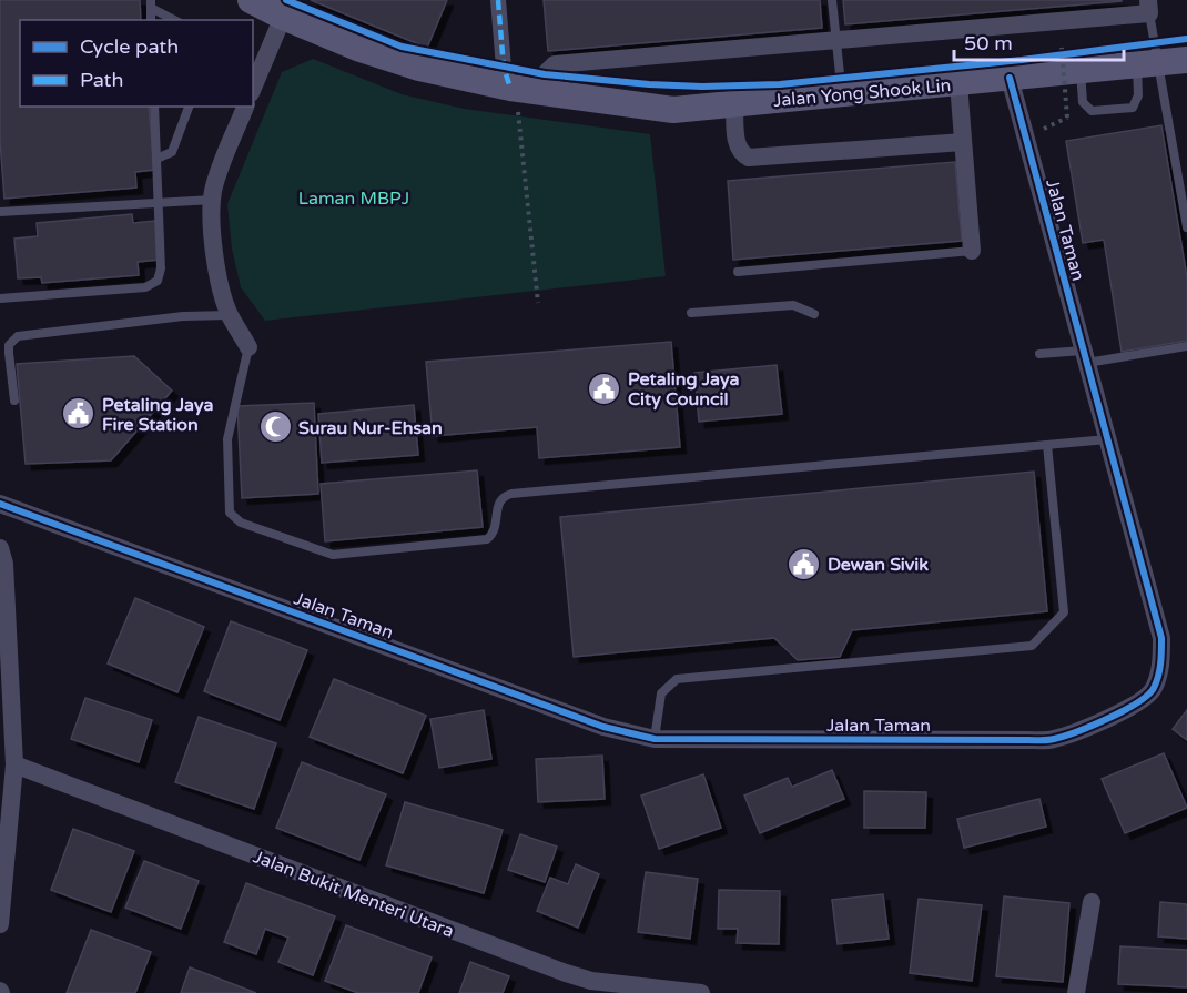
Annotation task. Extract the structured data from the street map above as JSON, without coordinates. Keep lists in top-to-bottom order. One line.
{"streets":{"main road":["Jalan Yong Shook Lin"],"street":["Jalan Taman","Jalan Bukit Menteri Utara"]},"crossings":[["Jalan Yong Shook Lin","Jalan Taman"]],"parks":["Laman MBPJ"],"places":{"public building":["Petaling Jaya City Council","Petaling Jaya Fire Station","Dewan Sivik"],"mosque":["Surau Nur-Ehsan"]},"legend":["Cycle path","Path"],"scale_bar":"50 m"}
